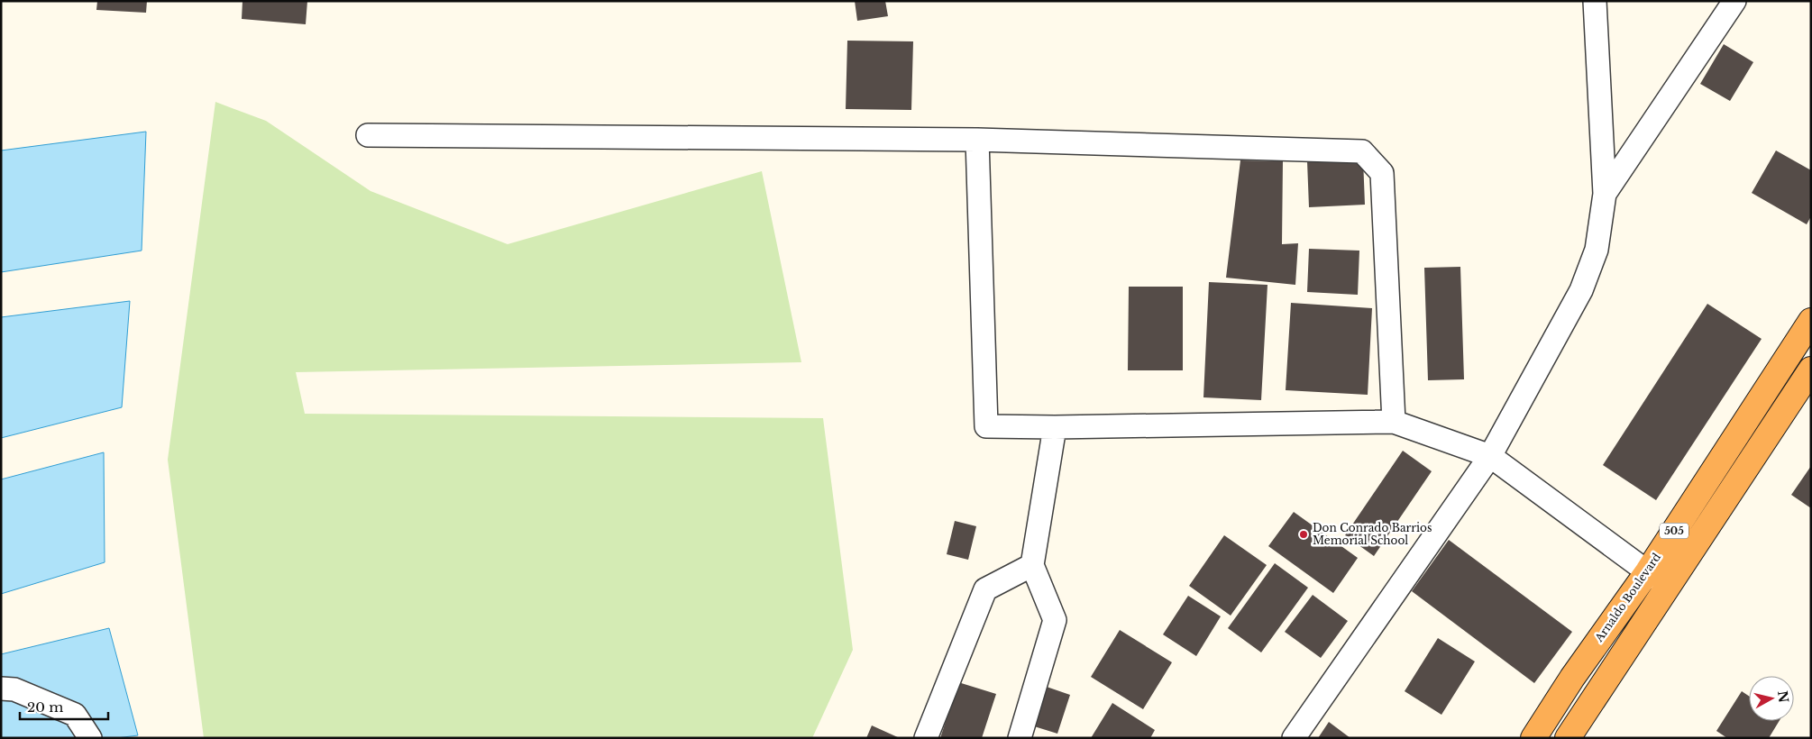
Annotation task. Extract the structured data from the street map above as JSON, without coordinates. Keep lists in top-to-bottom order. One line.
{"streets":{"highway":["505","Arnaldo Boulevard"]},"places":["Don Conrado Barrios Memorial School"],"scale_bar":"20 m","north":"right"}
